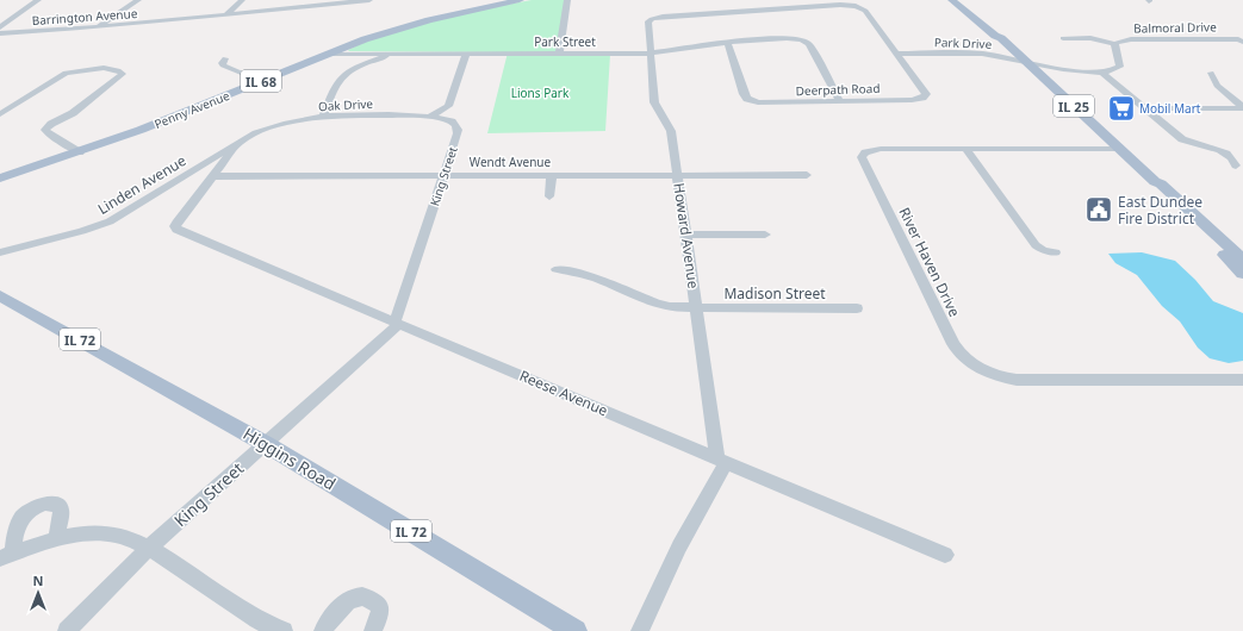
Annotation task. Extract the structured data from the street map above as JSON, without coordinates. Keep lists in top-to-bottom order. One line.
{"streets":{"main road":["IL 68","IL 25","Penny Avenue","IL 72","Higgins Road"],"street":["Barrington Avenue","Balmoral Drive","Park Street","Park Drive","Deerpath Road","Oak Drive","Wendt Avenue","King Street","Linden Avenue","Howard Avenue","River Haven Drive","Madison Street","Reese Avenue"]},"crossings":[["Balmoral Drive","Park Drive"],["Balmoral Drive","IL 25"],["Park Street","Deerpath Road"],["Park Street","Penny Avenue"],["Park Street","Howard Avenue"],["Park Drive","Deerpath Road"],["Park Drive","IL 25"],["Park Drive","Howard Avenue"],["Deerpath Road","Howard Avenue"],["Oak Drive","King Street"],["Oak Drive","Linden Avenue"],["IL 25","River Haven Drive"],["Wendt Avenue","King Street"],["Wendt Avenue","Howard Avenue"],["Wendt Avenue","Reese Avenue"],["King Street","Reese Avenue"],["King Street","Higgins Road"],["Howard Avenue","Madison Street"],["Howard Avenue","Reese Avenue"]],"parks":["Lions Park"],"places":{"supermarket":["Mobil Mart"],"public building":["East Dundee Fire District"]},"north":"top"}
